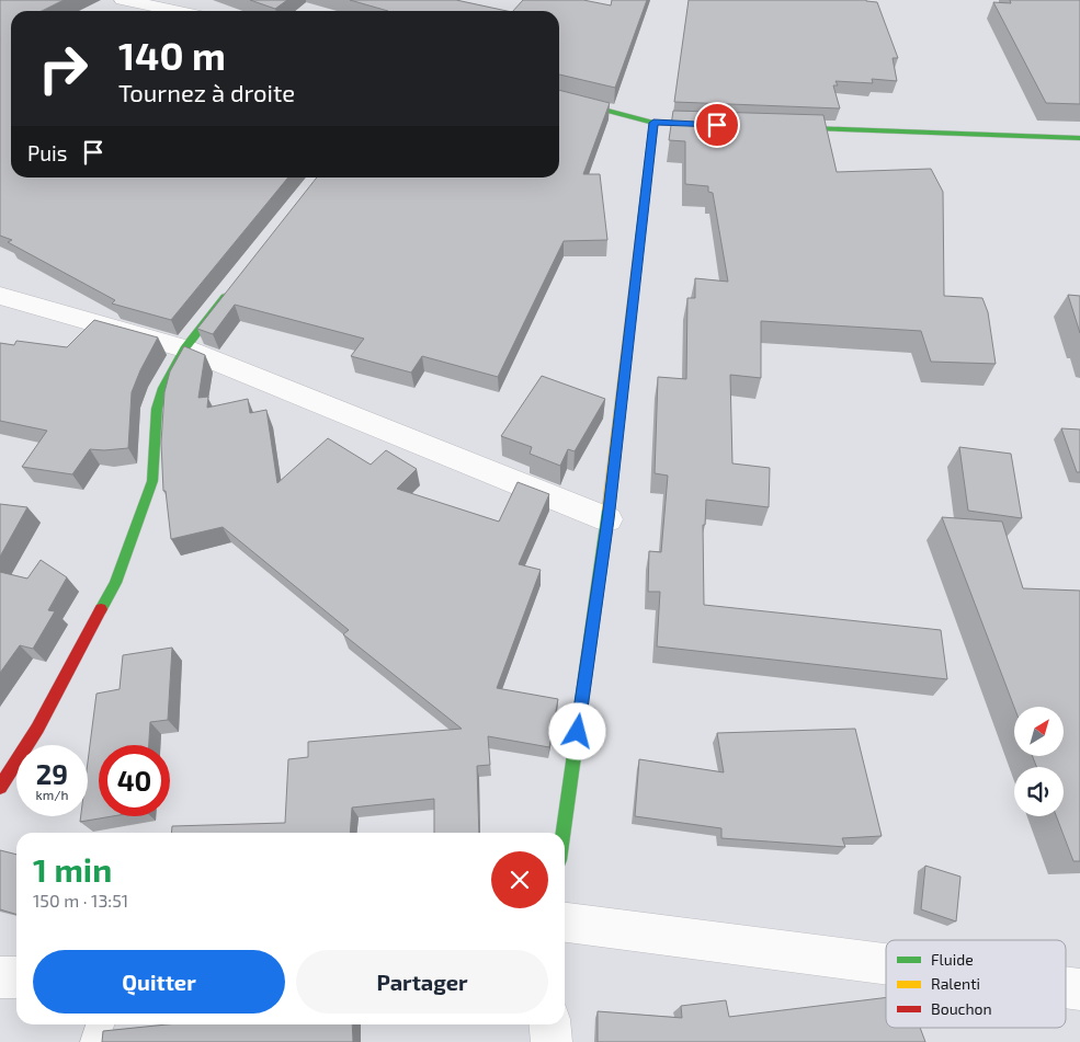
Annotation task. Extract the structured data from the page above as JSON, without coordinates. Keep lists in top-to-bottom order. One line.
{"legend":["Fluide","Ralenti","Bouchon"],"north":"top right","page":{"turn":["140 m","Tournez à droite"],"then":"Puis","speed":"29 km/h","limit":"40","heading":["1 min","150 m · 13:51"],"buttons":["Quitter","Partager"]}}
